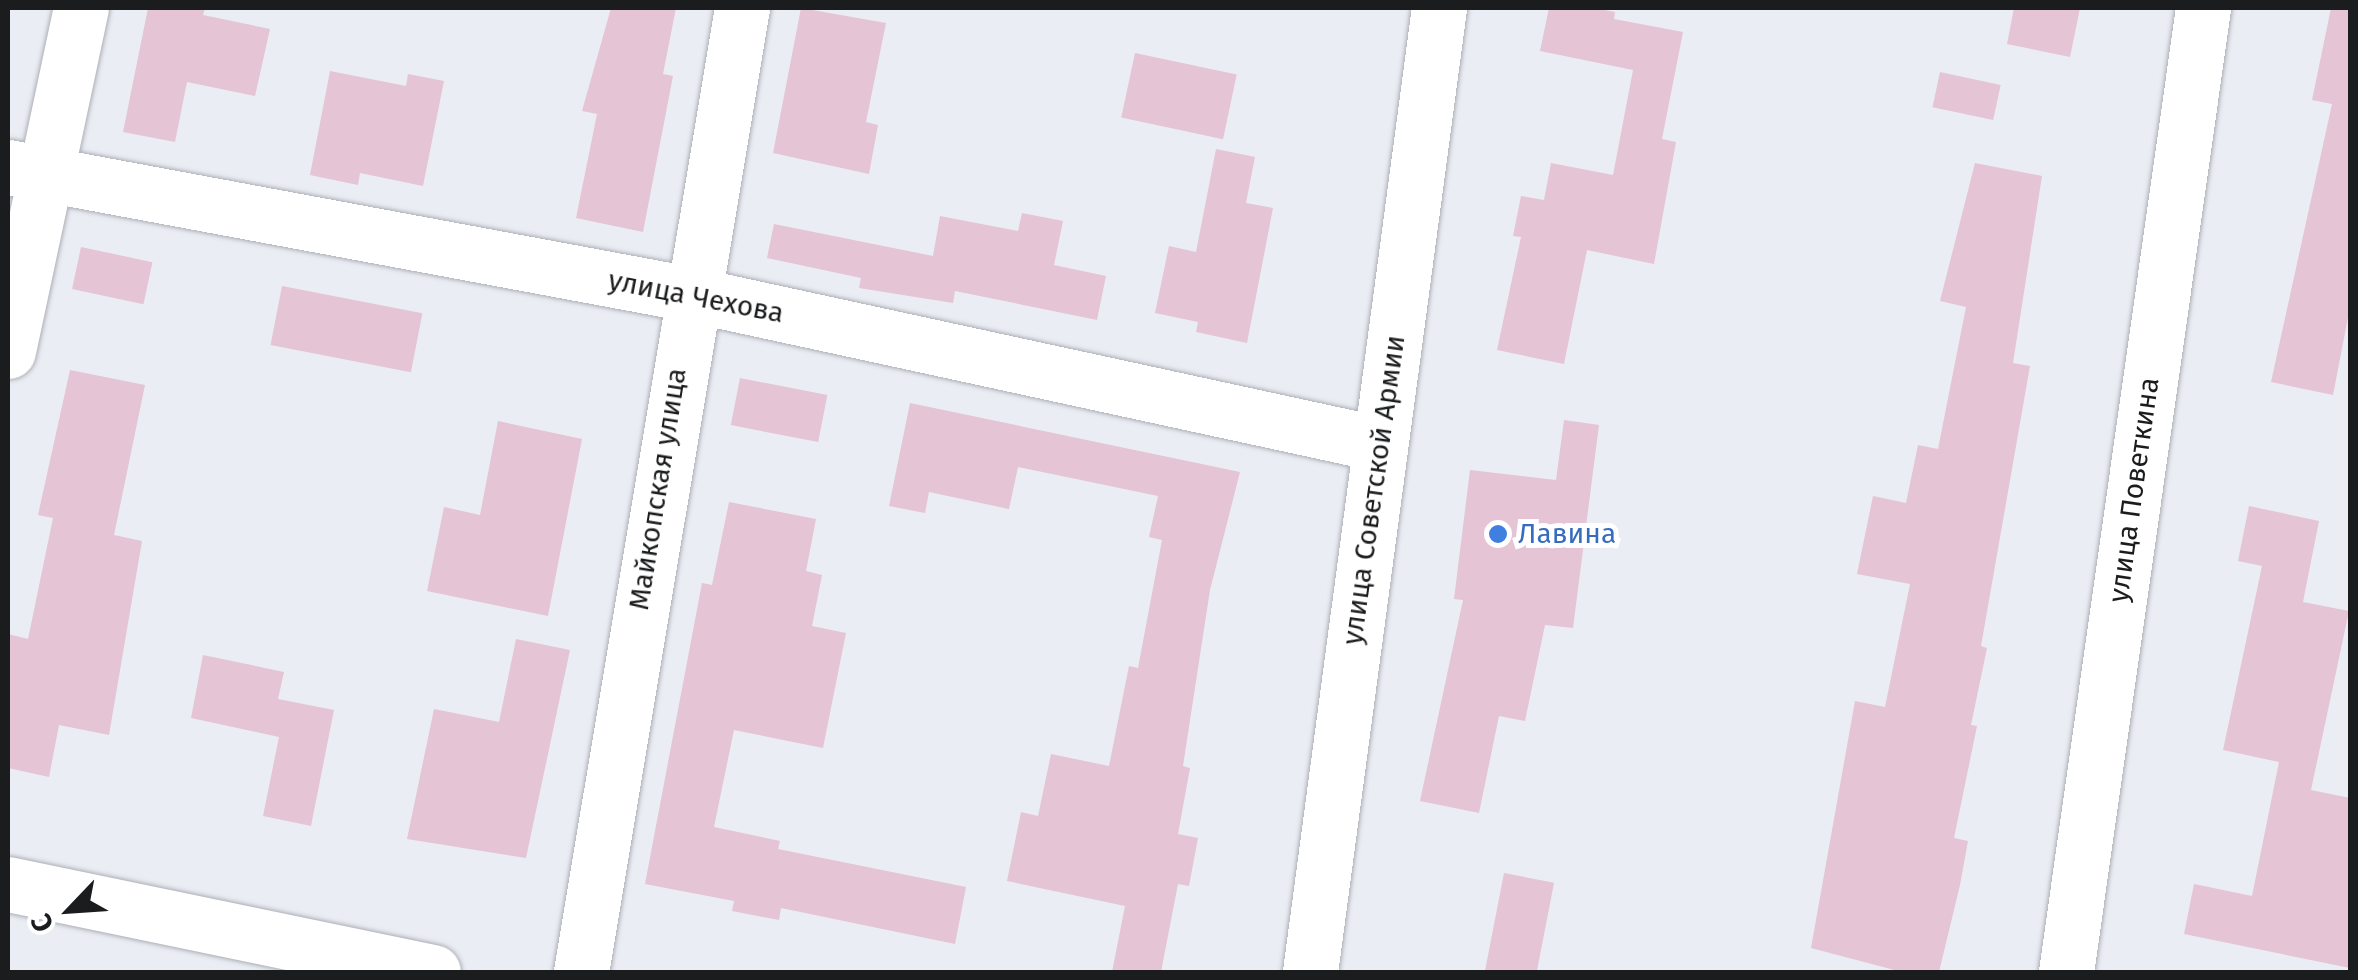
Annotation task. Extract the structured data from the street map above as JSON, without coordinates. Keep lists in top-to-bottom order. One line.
{"streets":{"street":["улица Чехова","Майкопская улица","улица Советской Армии","улица Поветкина"]},"crossings":[["улица Чехова","Майкопская улица"],["улица Чехова","улица Советской Армии"]],"places":["Лавина"],"north":"bottom left"}
